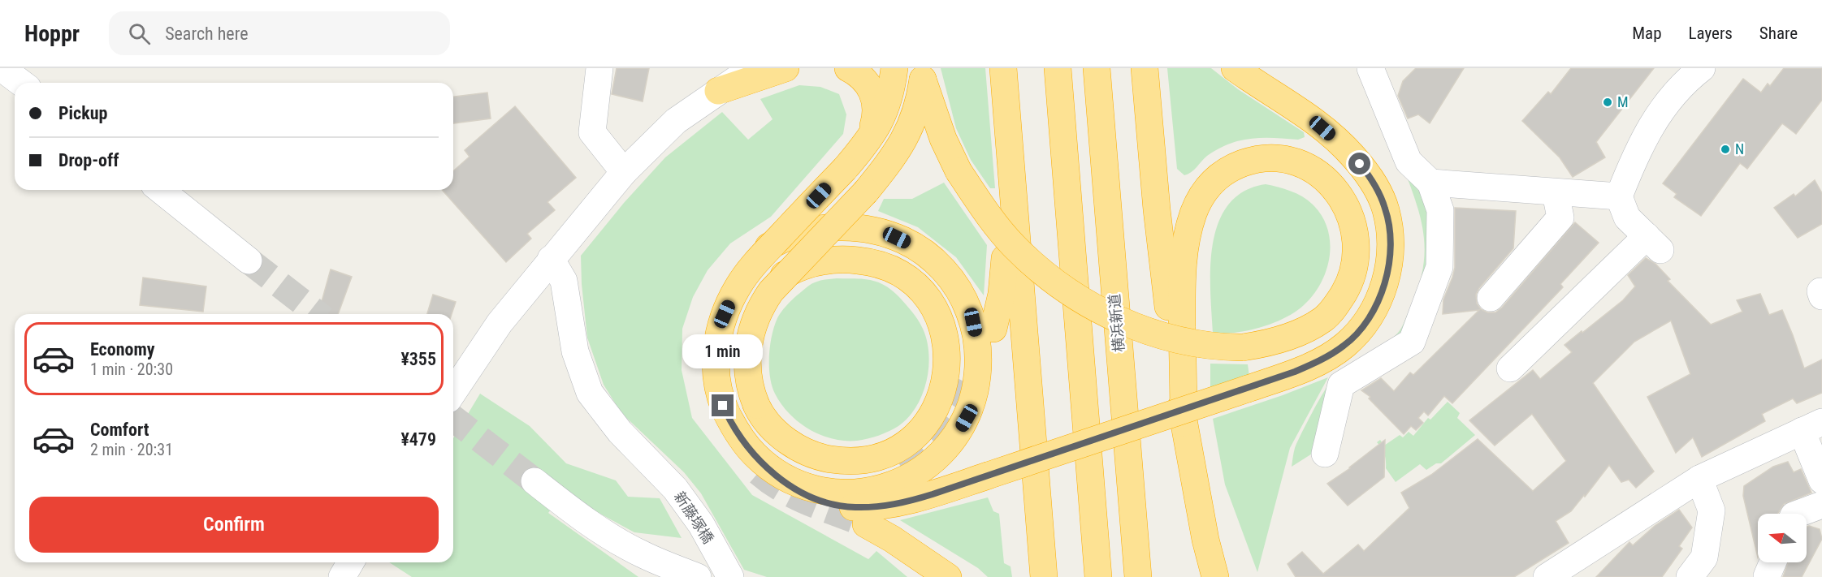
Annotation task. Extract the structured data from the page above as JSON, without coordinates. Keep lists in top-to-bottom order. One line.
{"streets":{"highway":["横浜新道"],"street":["新藤塚橋"]},"places":["M","N"],"north":"left","page":{"header":"Hoppr","search":"Search here","nav":["Map","Layers","Share"],"banner":["Pickup","Drop-off"],"list":[{"name":"Economy","note":"1 min · 20:30","value":"¥355"},{"name":"Comfort","note":"2 min · 20:31","value":"¥479"}],"bubble":"1 min","buttons":"Confirm"}}
